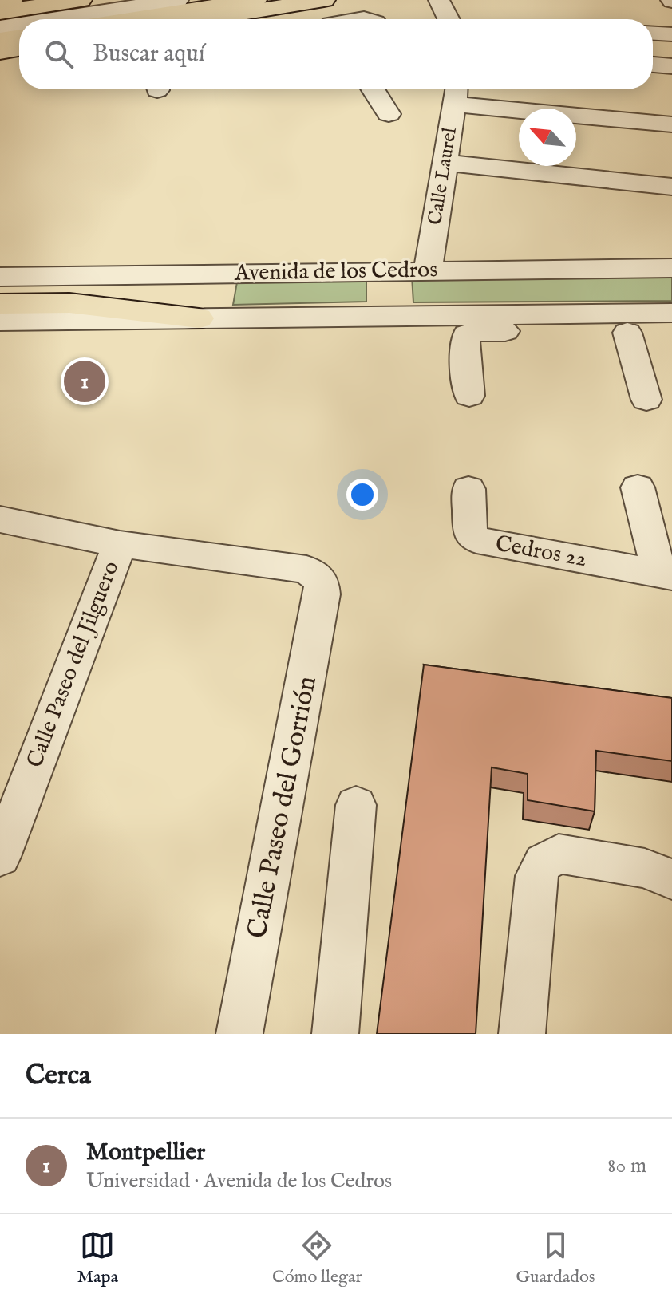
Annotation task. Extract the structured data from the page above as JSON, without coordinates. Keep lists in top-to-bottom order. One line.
{"streets":{"street":["Calle Laurel","Avenida de los Cedros","Cedros 22","Calle Paseo del Jilguero","Calle Paseo del Gorrión"]},"crossings":[["Calle Laurel","Avenida de los Cedros"],["Calle Paseo del Jilguero","Calle Paseo del Gorrión"]],"north":"top left","page":{"search":"Buscar aquí","pins":"1","heading":"Cerca","list":[{"mark":"1","name":"Montpellier","note":"Universidad · Avenida de los Cedros","value":"80 m"}],"nav":["Mapa","Cómo llegar","Guardados"]}}
